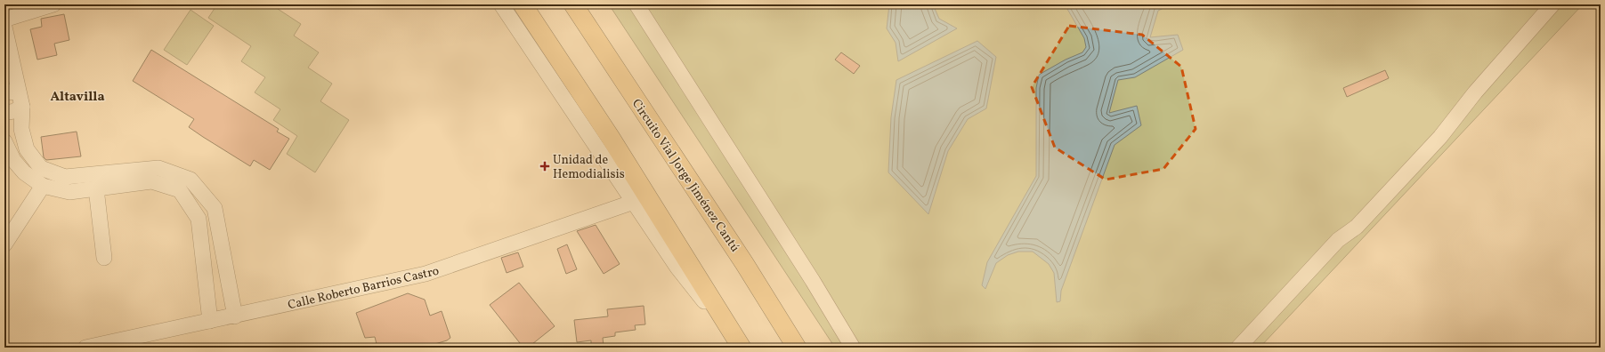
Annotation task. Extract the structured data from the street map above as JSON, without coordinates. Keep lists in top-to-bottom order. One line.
{"streets":{"main road":["Circuito Vial Jorge Jiménez Cantú"],"street":["Calle Roberto Barrios Castro"]},"districts":["Altavilla"],"places":{"health":["Unidad de Hemodialisis"]}}
